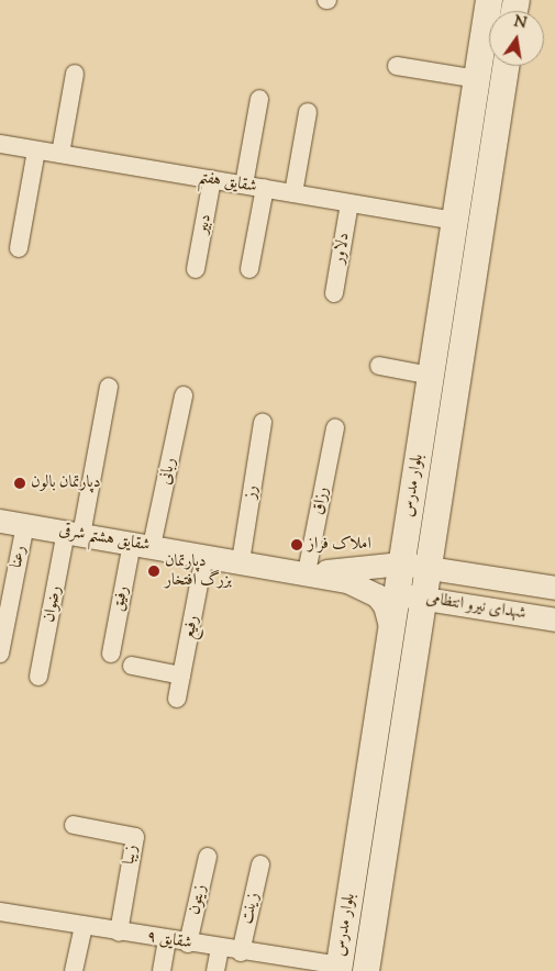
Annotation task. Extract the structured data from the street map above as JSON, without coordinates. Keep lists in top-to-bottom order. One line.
{"streets":{"main road":["بلوار مدرس"],"street":["شقایق هفتم","دبیر","دلاور","ربانی","رز","رزاق","شقایق هشتم شرقی","رعنا","رفیق","رضوان","شهدای نیرو انتظامی","رفیع","زیبا","زیتون","زینت","شقایق ۹"]},"crossings":[["شقایق هفتم","دبیر"],["شقایق هفتم","دلاور"],["شقایق هفتم","بلوار مدرس"],["ربانی","شقایق هشتم شرقی"],["ربانی","رفیق"],["بلوار مدرس","شقایق هشتم شرقی"],["بلوار مدرس","شهدای نیرو انتظامی"],["بلوار مدرس","شقایق ۹"],["رز","شقایق هشتم شرقی"],["رزاق","شقایق هشتم شرقی"],["شقایق هشتم شرقی","رعنا"],["شقایق هشتم شرقی","رفیق"],["شقایق هشتم شرقی","رضوان"],["شقایق هشتم شرقی","شهدای نیرو انتظامی"],["شقایق هشتم شرقی","رفیع"],["زیبا","شقایق ۹"],["زیتون","شقایق ۹"],["زینت","شقایق ۹"]],"places":["دپارتمان بالون","املاک فراز","دپارتمان بزرگ افتخار"],"north":"top"}
